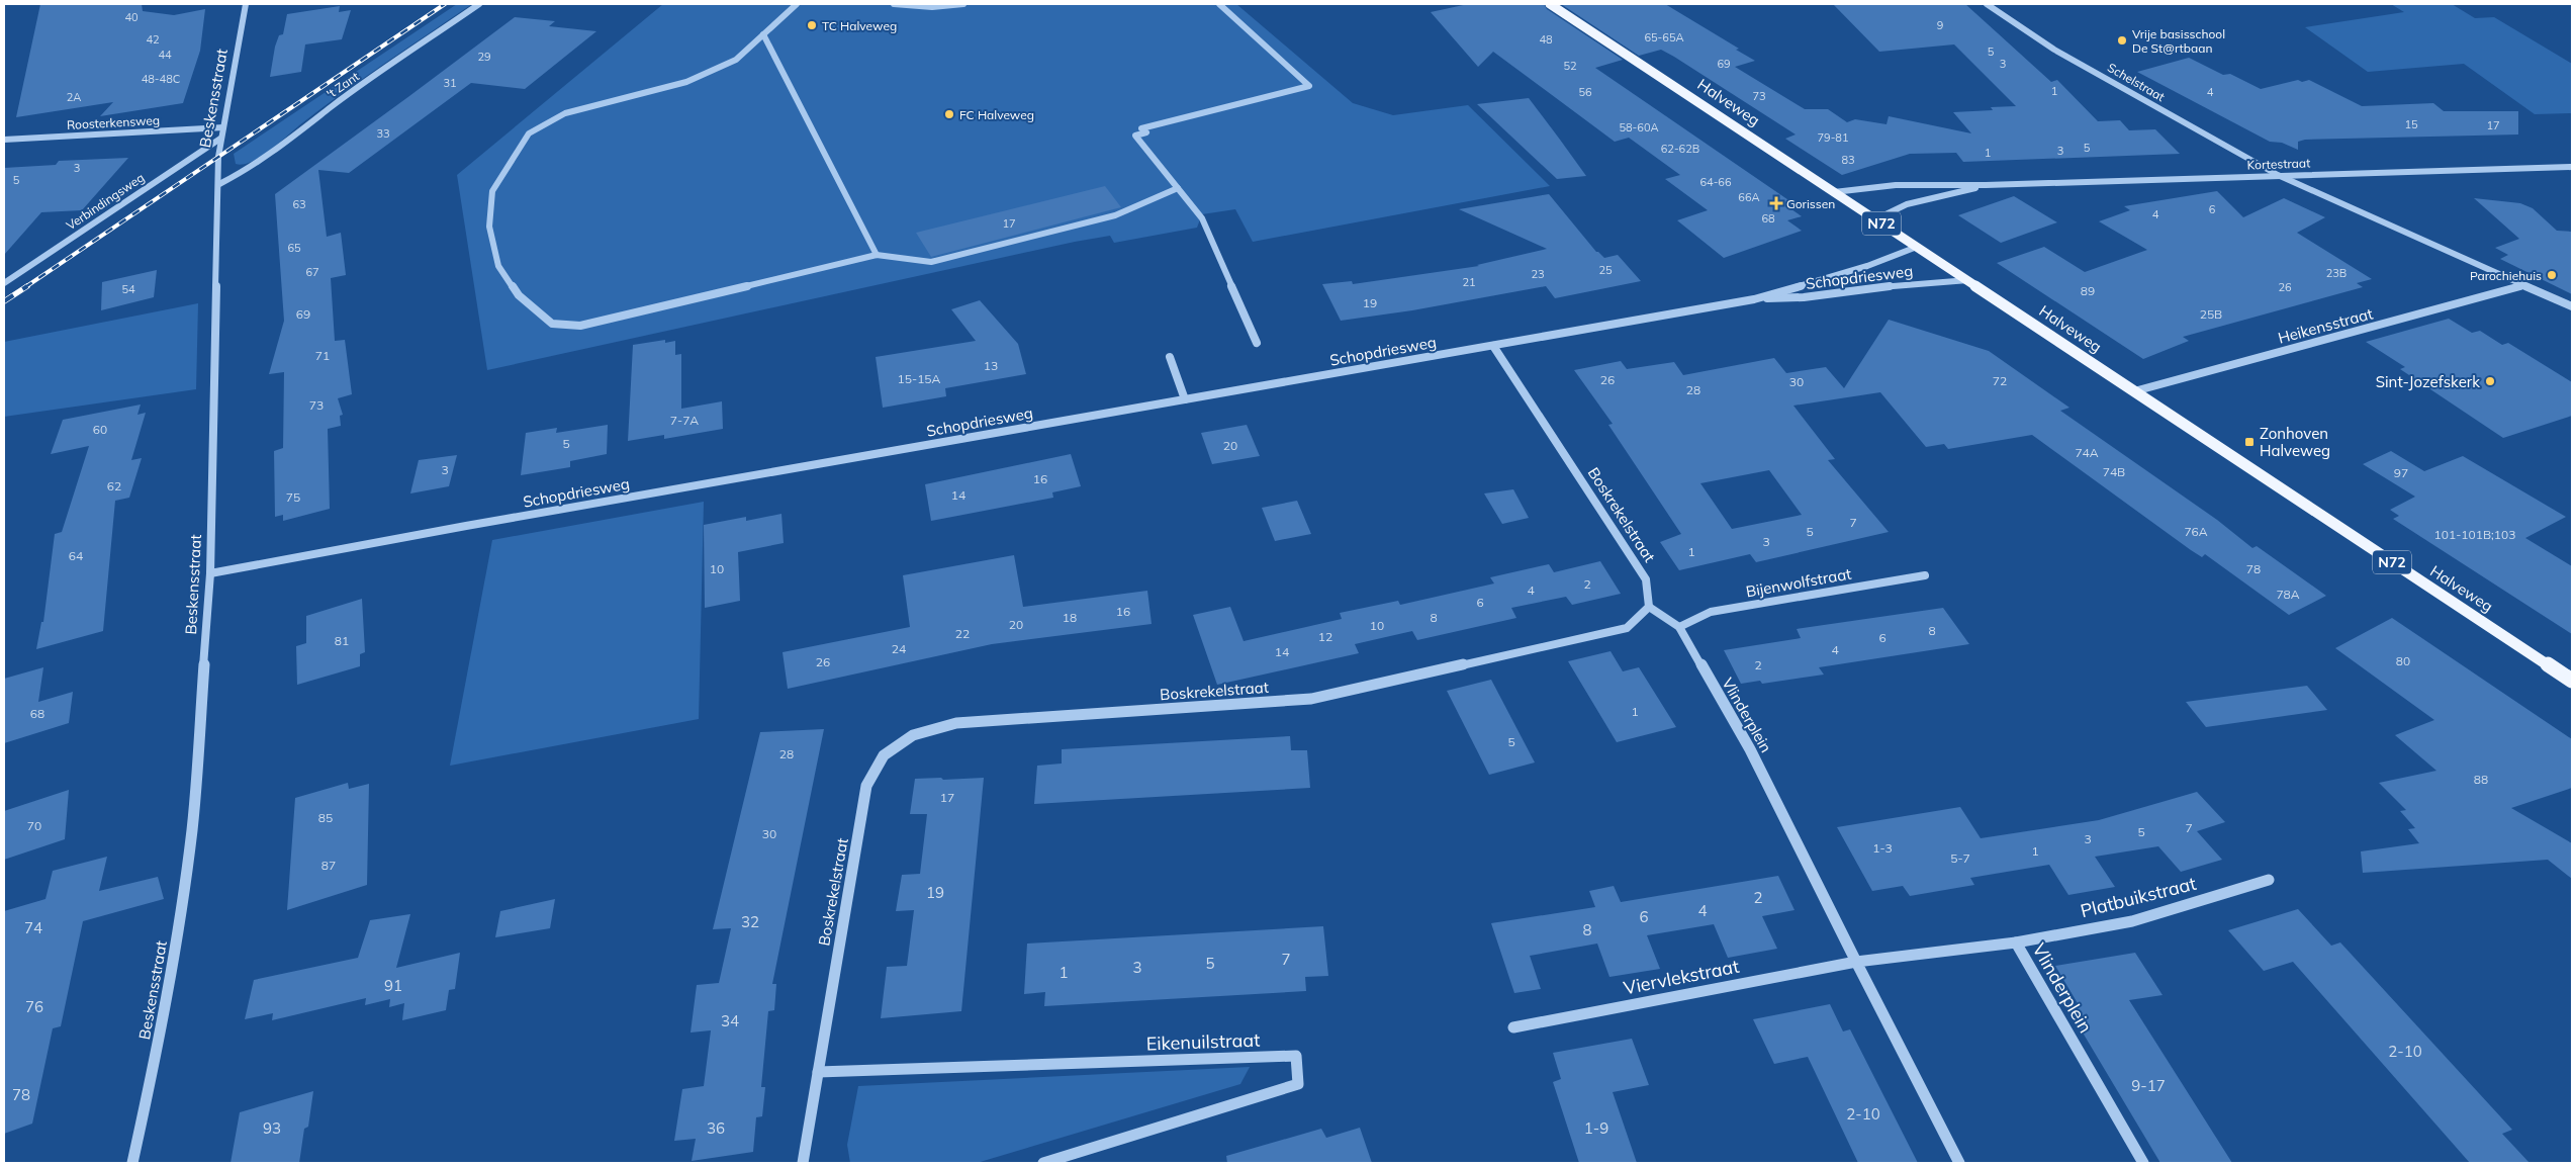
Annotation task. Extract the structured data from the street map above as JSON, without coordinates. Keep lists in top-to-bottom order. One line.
{"streets":{"main road":["Halveweg","N72"],"street":["Schelstraat","'t Zant","Beskensstraat","Roosterkensweg","Kortestraat","Verbindingsweg","Schopdriesweg","Heikensstraat","Boskrekelstraat","Bijenwolfstraat","Vlinderplein","Platbuikstraat","Viervlekstraat","Eikenuilstraat"]},"crossings":[["Schelstraat","Kortestraat"],["'t Zant","Beskensstraat"],["Beskensstraat","Roosterkensweg"],["Beskensstraat","Verbindingsweg"],["Beskensstraat","Schopdriesweg"],["Halveweg","Kortestraat"],["Halveweg","Schopdriesweg"],["Halveweg","Heikensstraat"],["Schopdriesweg","Boskrekelstraat"],["Boskrekelstraat","Vlinderplein"],["Boskrekelstraat","Eikenuilstraat"],["Bijenwolfstraat","Vlinderplein"],["Vlinderplein","Platbuikstraat"],["Vlinderplein","Viervlekstraat"]],"places":{"other":["TC Halveweg","Vrije basisschool De St@rtbaan","FC Halveweg","Parochiehuis","Sint-Jozefskerk"],"health":["Gorissen"],"transit":["Zonhoven Halveweg"]},"house_numbers":["40","9","65-65A","42","48","5","44","29","69","3","52","48-48C","31","1","56","4","73","2A","15","17","58-60A","33","79-81","5","62-62B","3","1","83","3","5","64-66","66A","63","6","4","68","17","65","25","67","23B","23","21","26","54","89","19","69","25B","71","13","15-15A","26","72","30","28","73","7-7A","60","5","20","74A","3","74B","97","16","62","14","75","7","5","76A","101-101B;103","3","1","64","10","78","2","4","78A","6","16","18","8","20","10","8","22","12","6","81","24","4","14","80","26","2","1","68","5","28","88","17","85","70","7","5","30","3","1-3","1","5-7","87","19","2","4","6","32","74","8","7","5","3","1","91","76","34","2-10","9-17","78","2-10","93","36","1-9"]}
